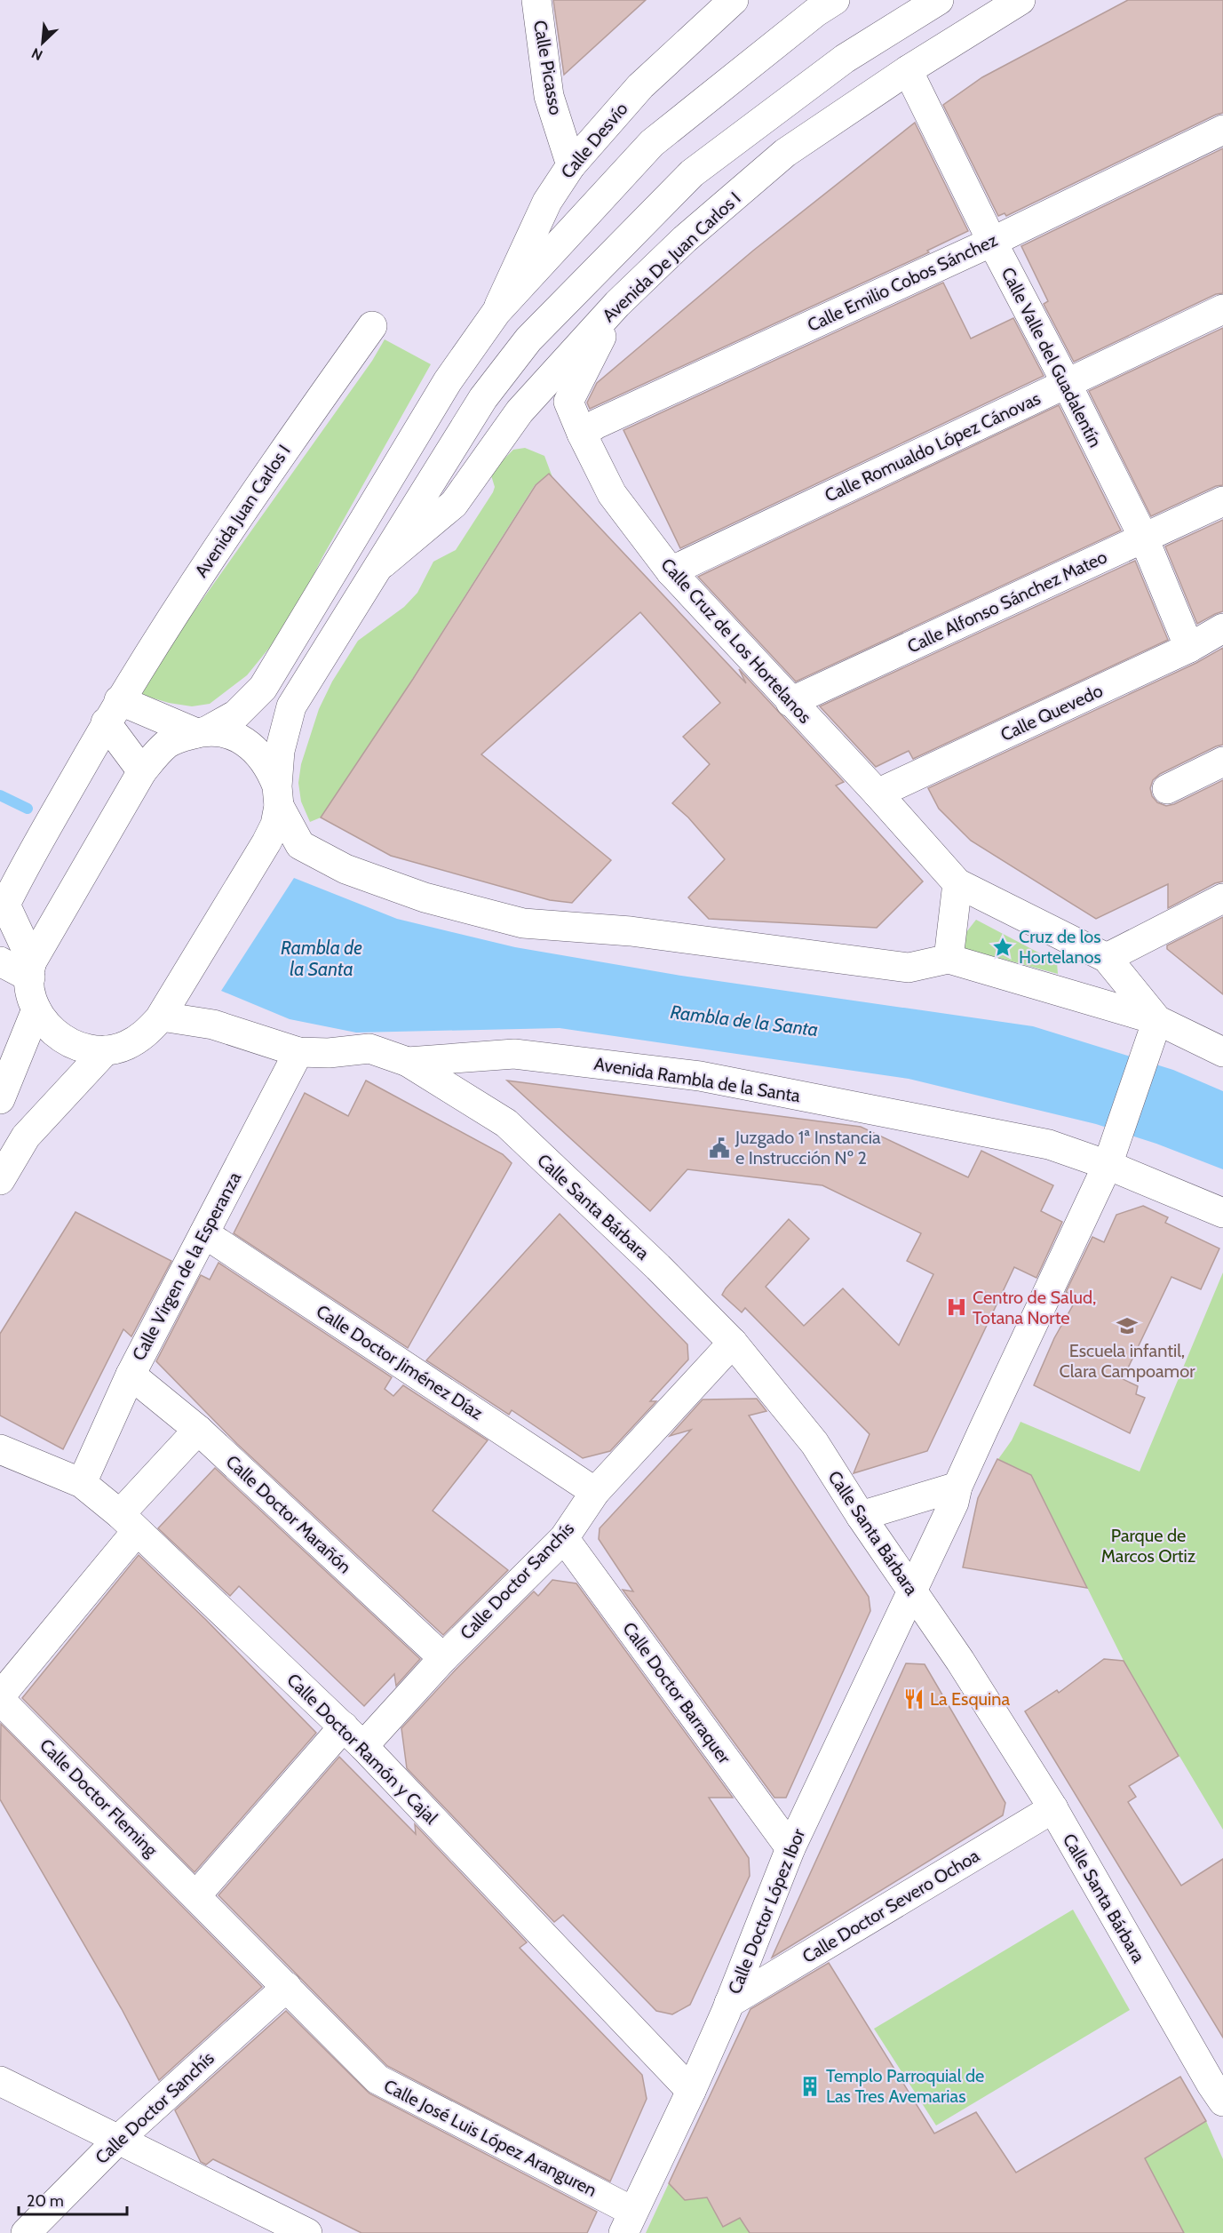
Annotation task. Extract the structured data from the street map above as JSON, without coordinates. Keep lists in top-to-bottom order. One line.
{"streets":{"street":["Calle Picasso","Calle Desvío","Avenida De Juan Carlos I","Calle Emilio Cobos Sánchez","Calle Valle del Guadalentín","Calle Romualdo López Cánovas","Avenida Juan Carlos I","Calle Alfonso Sánchez Mateo","Calle Cruz de Los Hortelanos","Calle Quevedo","Avenida Rambla de la Santa","Calle Santa Bárbara","Calle Virgen de la Esperanza","Calle Doctor Jiménez Díaz","Calle Doctor Marañón","Calle Doctor Sanchís","Calle Doctor Barraquer","Calle Doctor Ramón y Cajal","Calle Doctor Fleming","Calle Doctor Severo Ochoa","Calle Doctor López Ibor","Calle José Luis López Aranguren"]},"crossings":[["Calle Picasso","Calle Desvío"],["Avenida De Juan Carlos I","Calle Valle del Guadalentín"],["Avenida De Juan Carlos I","Calle Cruz de Los Hortelanos"],["Calle Emilio Cobos Sánchez","Calle Valle del Guadalentín"],["Calle Emilio Cobos Sánchez","Calle Cruz de Los Hortelanos"],["Calle Valle del Guadalentín","Calle Romualdo López Cánovas"],["Calle Valle del Guadalentín","Calle Alfonso Sánchez Mateo"],["Calle Valle del Guadalentín","Calle Quevedo"],["Calle Romualdo López Cánovas","Calle Cruz de Los Hortelanos"],["Calle Alfonso Sánchez Mateo","Calle Cruz de Los Hortelanos"],["Calle Cruz de Los Hortelanos","Calle Quevedo"],["Avenida Rambla de la Santa","Calle Santa Bárbara"],["Avenida Rambla de la Santa","Calle Virgen de la Esperanza"],["Calle Santa Bárbara","Calle Doctor Sanchís"],["Calle Santa Bárbara","Calle Doctor Severo Ochoa"],["Calle Santa Bárbara","Calle Doctor López Ibor"],["Calle Virgen de la Esperanza","Calle Doctor Jiménez Díaz"],["Calle Virgen de la Esperanza","Calle Doctor Marañón"],["Calle Virgen de la Esperanza","Calle Doctor Ramón y Cajal"],["Calle Doctor Jiménez Díaz","Calle Doctor Sanchís"],["Calle Doctor Marañón","Calle Doctor Sanchís"],["Calle Doctor Sanchís","Calle Doctor Barraquer"],["Calle Doctor Sanchís","Calle Doctor Ramón y Cajal"],["Calle Doctor Sanchís","Calle Doctor Fleming"],["Calle Doctor Sanchís","Calle José Luis López Aranguren"],["Calle Doctor Barraquer","Calle Doctor López Ibor"],["Calle Doctor Ramón y Cajal","Calle Doctor López Ibor"],["Calle Doctor Fleming","Calle José Luis López Aranguren"],["Calle Doctor Severo Ochoa","Calle Doctor López Ibor"],["Calle Doctor López Ibor","Calle José Luis López Aranguren"]],"water":["Rambla de la Santa"],"parks":["Parque de Marcos Ortiz"],"places":{"place":["Cruz de los Hortelanos"],"public building":["Juzgado 1ª Instancia e Instrucción Nº 2"],"hospital":["Centro de Salud, Totana Norte"],"school or university":["Escuela infantil, Clara Campoamor"],"restaurant":["La Esquina"],"building":["Templo Parroquial de Las Tres Avemarias"]},"scale_bar":"20 m","north":"bottom left"}
